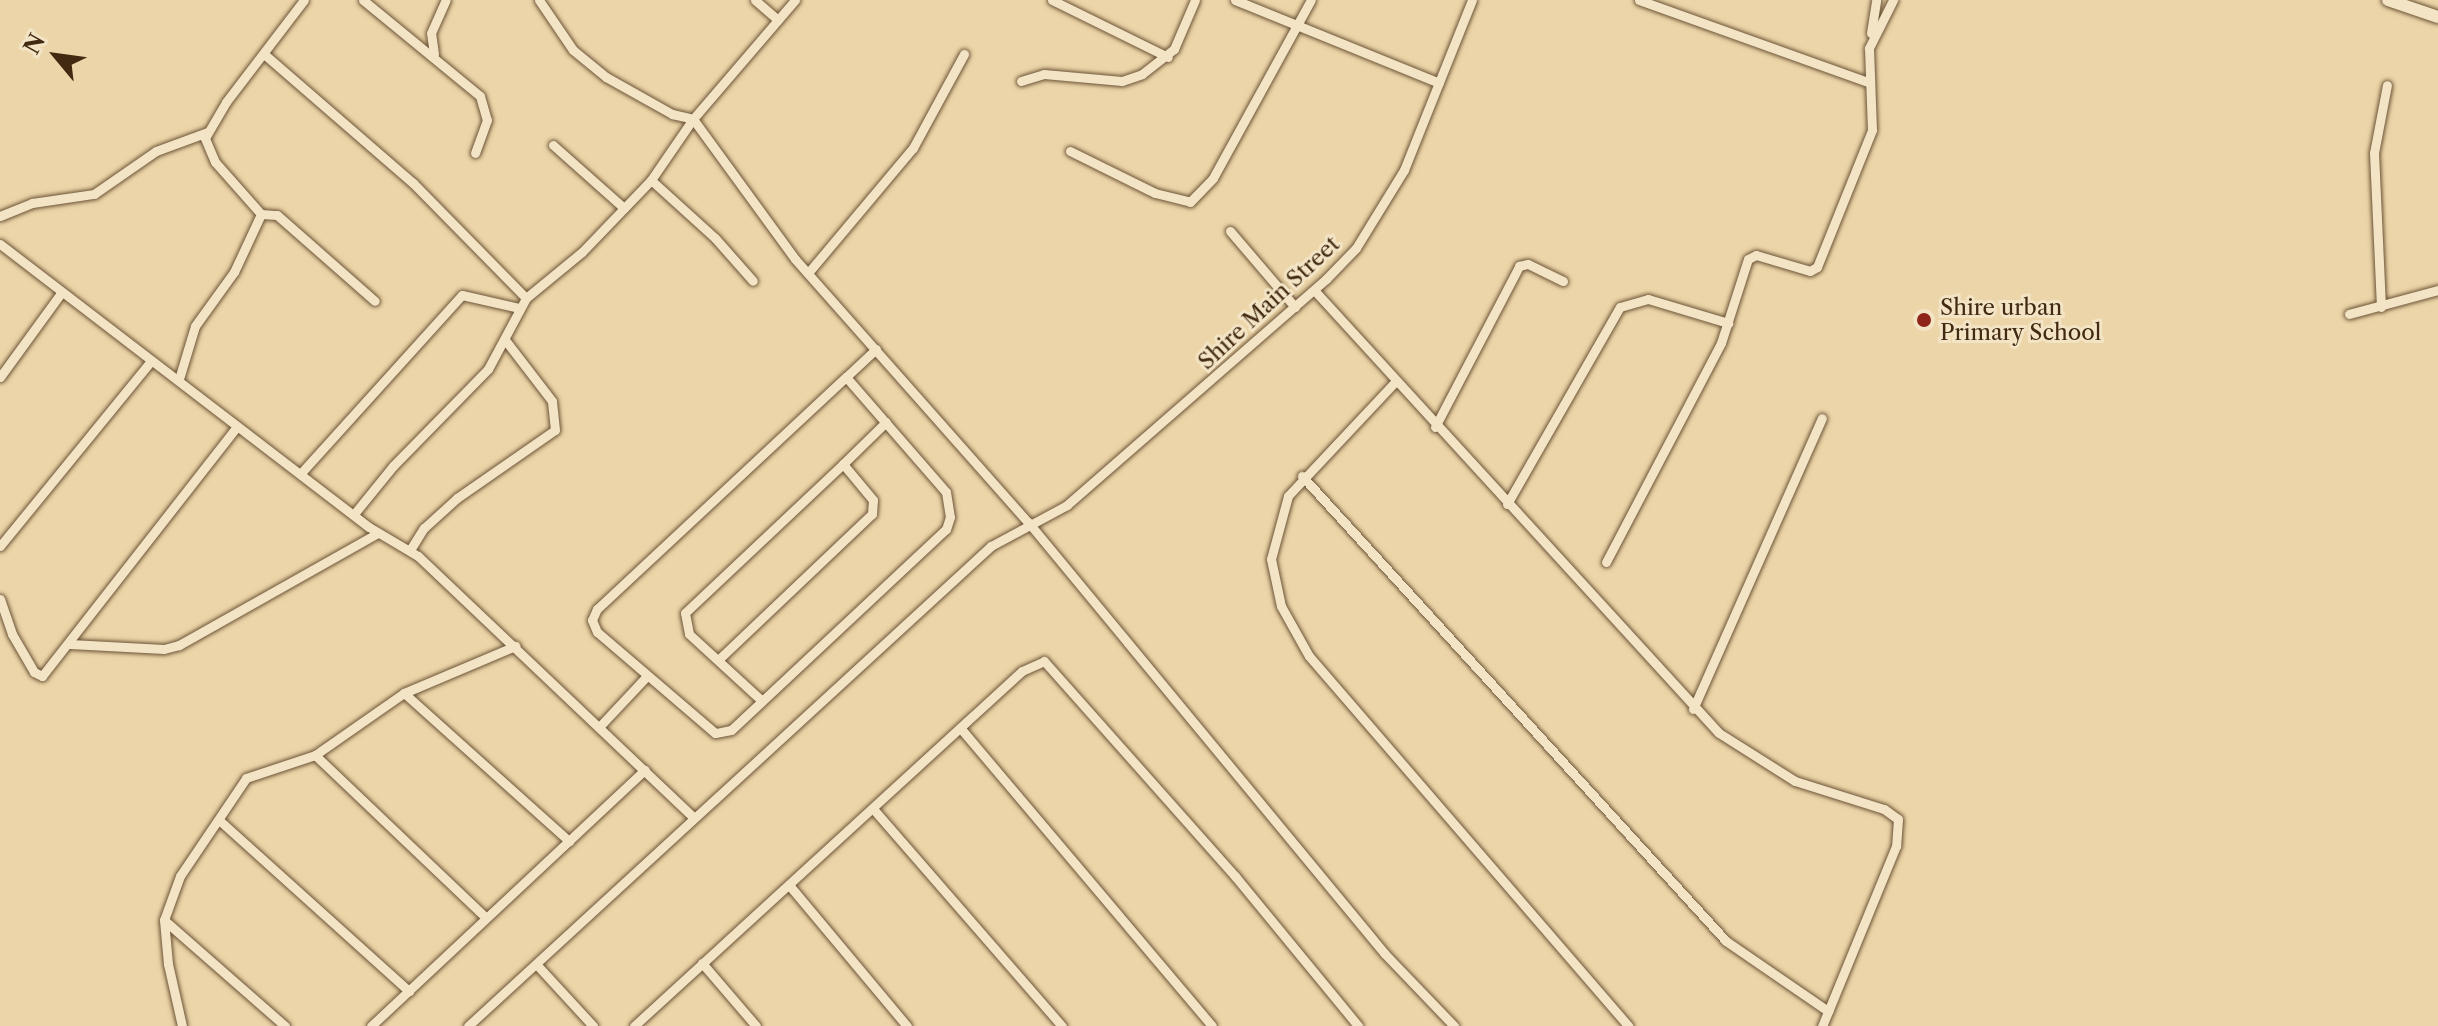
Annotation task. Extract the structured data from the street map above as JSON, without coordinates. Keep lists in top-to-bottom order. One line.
{"streets":{"street":["Shire Main Street"]},"places":["Shire urban Primary School"],"north":"top left"}
